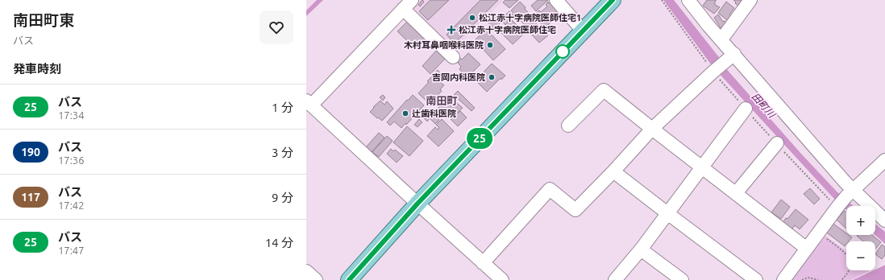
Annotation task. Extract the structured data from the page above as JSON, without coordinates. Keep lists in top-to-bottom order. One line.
{"districts":["南田町"],"water":["田町川"],"places":{"other":["松江赤十字病院医師住宅1","木村耳鼻咽喉科医院","吉岡内科医院","辻歯科医院"],"health":["松江赤十字病院医師住宅"]},"lines":["bus line 25"],"page":{"heading":[["南田町東","バス"],"発車時刻"],"on_map":"25","list":[{"mark":"25","name":"バス","note":"17:34","value":"1 分"},{"mark":"190","name":"バス","note":"17:36","value":"3 分"},{"mark":"117","name":"バス","note":"17:42","value":"9 分"},{"mark":"25","name":"バス","note":"17:47","value":"14 分"}],"map_buttons":["+","−"]}}
